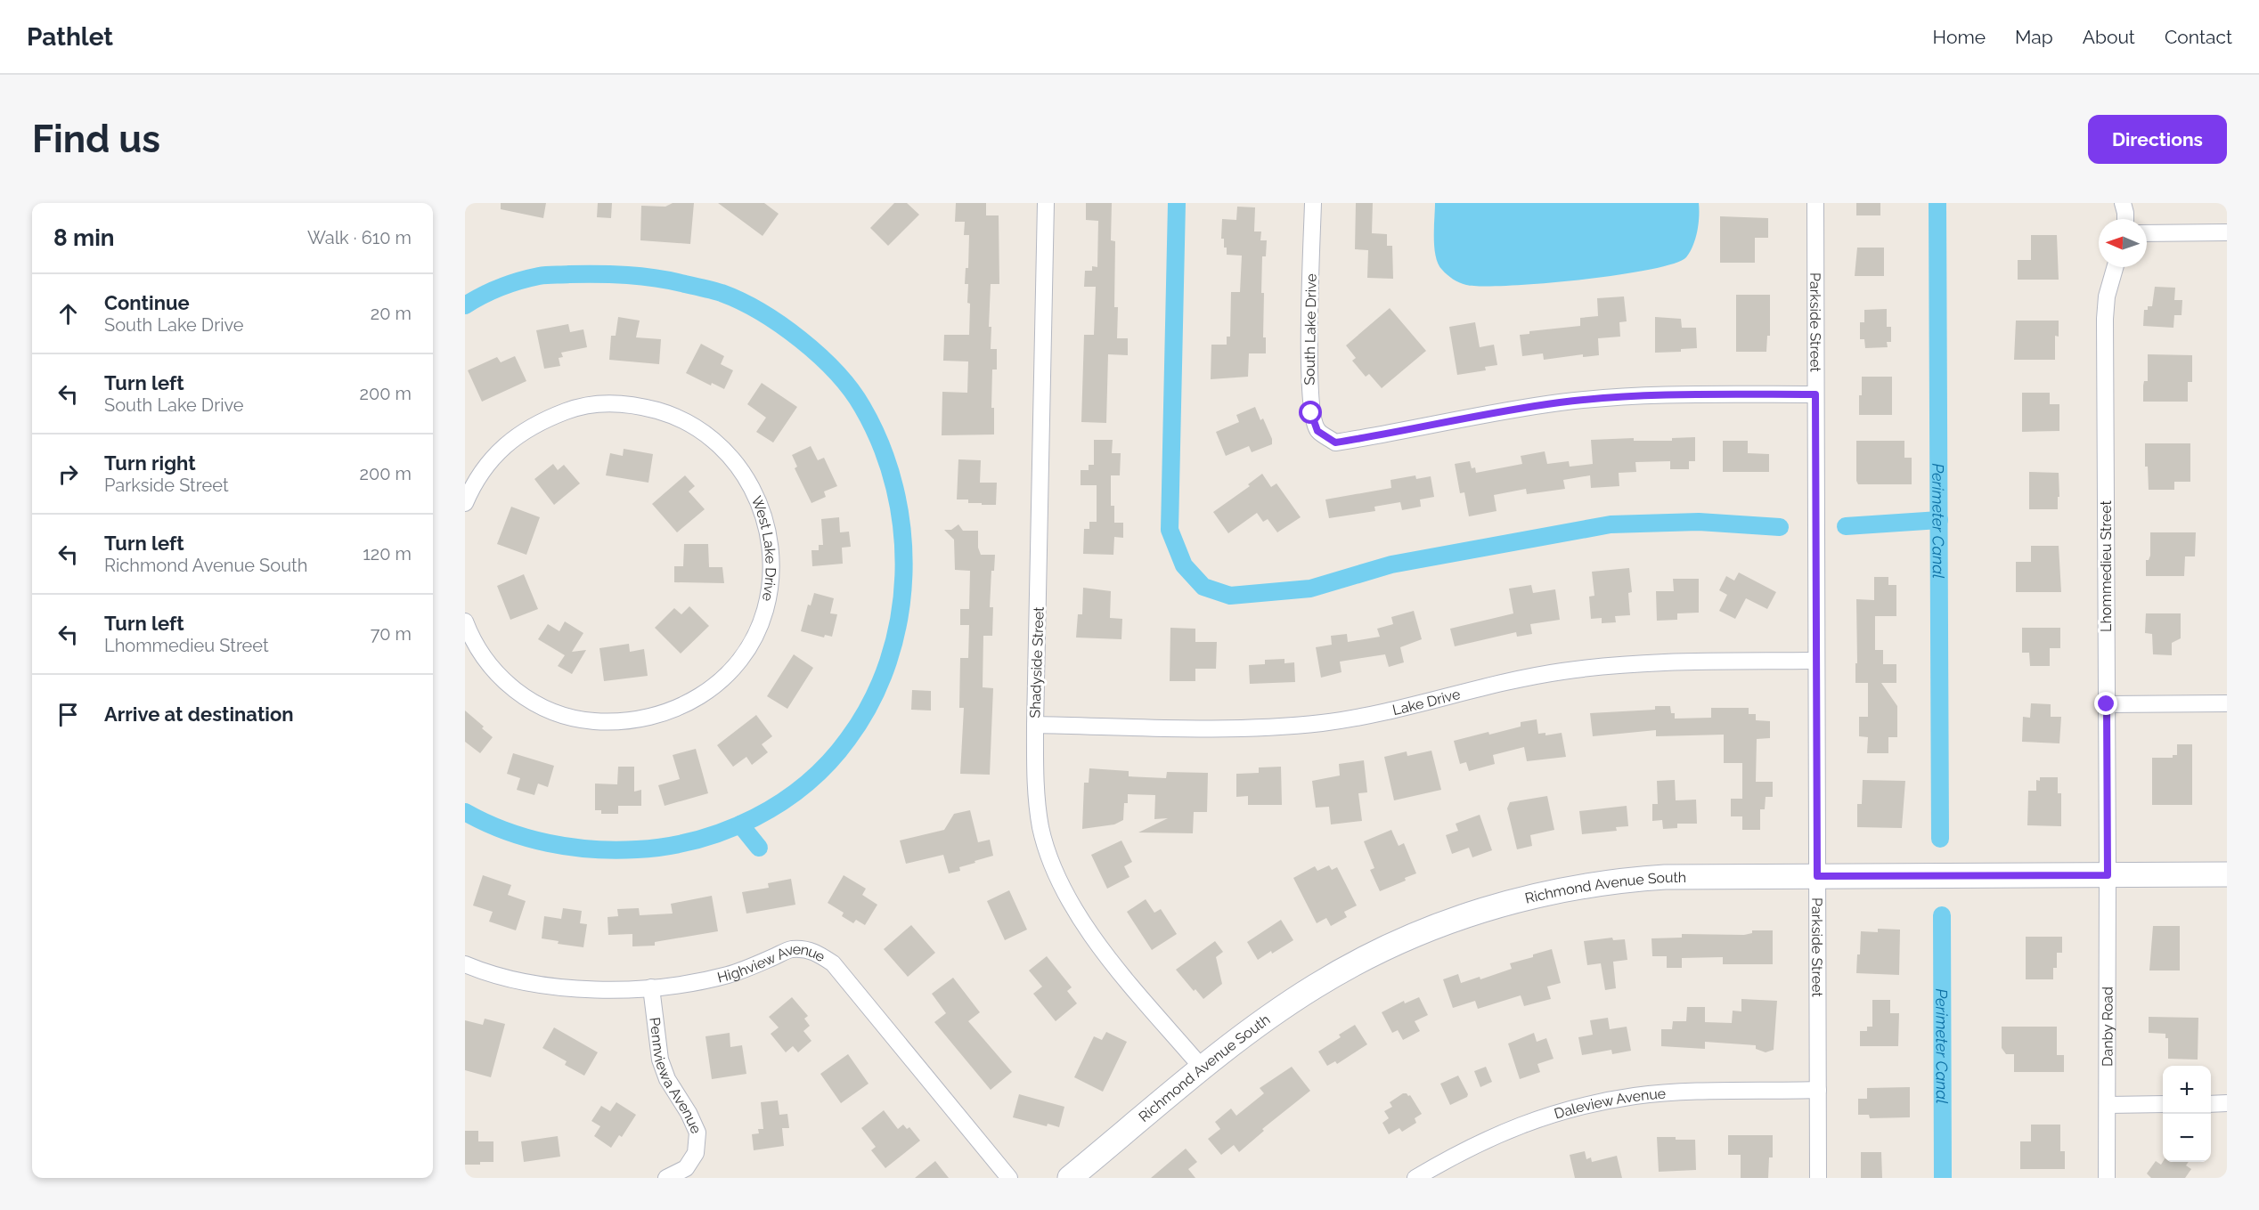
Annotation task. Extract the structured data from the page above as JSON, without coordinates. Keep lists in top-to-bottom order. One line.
{"streets":{"street":["Parkside Street","South Lake Drive","West Lake Drive","Lhommedieu Street","Shadyside Street","Lake Drive","Richmond Avenue South","Highview Avenue","Danby Road","Pennviewa Avenue","Daleview Avenue"]},"crossings":[["Parkside Street","South Lake Drive"],["Parkside Street","Lake Drive"],["Parkside Street","Richmond Avenue South"],["Parkside Street","Daleview Avenue"],["Lhommedieu Street","Richmond Avenue South"],["Lhommedieu Street","Danby Road"],["Shadyside Street","Lake Drive"],["Shadyside Street","Richmond Avenue South"],["Richmond Avenue South","Danby Road"],["Highview Avenue","Pennviewa Avenue"]],"water":["Perimeter Canal"],"north":"left","page":{"header":"Pathlet","nav":["Home","Map","About","Contact"],"buttons":"Directions","title":"Find us","heading":["8 min","Walk · 610 m"],"list":[["Continue","South Lake Drive","20 m"],["Turn left","South Lake Drive","200 m"],["Turn right","Parkside Street","200 m"],["Turn left","Richmond Avenue South","120 m"],["Turn left","Lhommedieu Street","70 m"],"Arrive at destination"],"map_buttons":["+","−"]}}
